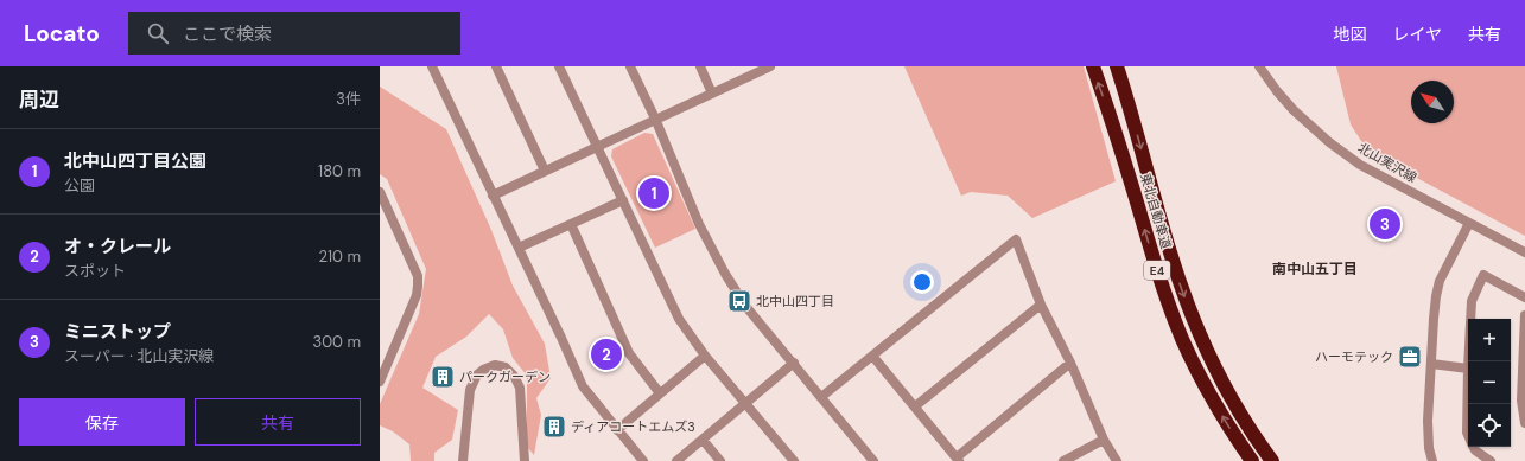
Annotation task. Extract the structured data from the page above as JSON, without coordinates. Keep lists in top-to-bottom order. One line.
{"streets":{"highway":["東北自動車道","E4"],"street":["北山実沢線"]},"districts":["南中山五丁目"],"places":{"bus stop":["北中山四丁目"],"office":["ハーモテック"],"building":["パークガーデン","ディアコートエムズ3"]},"north":"top left","page":{"header":"Locato","search":"ここで検索","nav":["地図","レイヤ","共有"],"heading":["周辺","3件"],"list":[{"mark":"1","name":"北中山四丁目公園","note":"公園","value":"180 m"},{"mark":"2","name":"オ・クレール","note":"スポット","value":"210 m"},{"mark":"3","name":"ミニストップ","note":"スーパー · 北山実沢線","value":"300 m"}],"pins":["1","3","2"],"map_buttons":["+","−"],"buttons":["保存","共有"]}}
